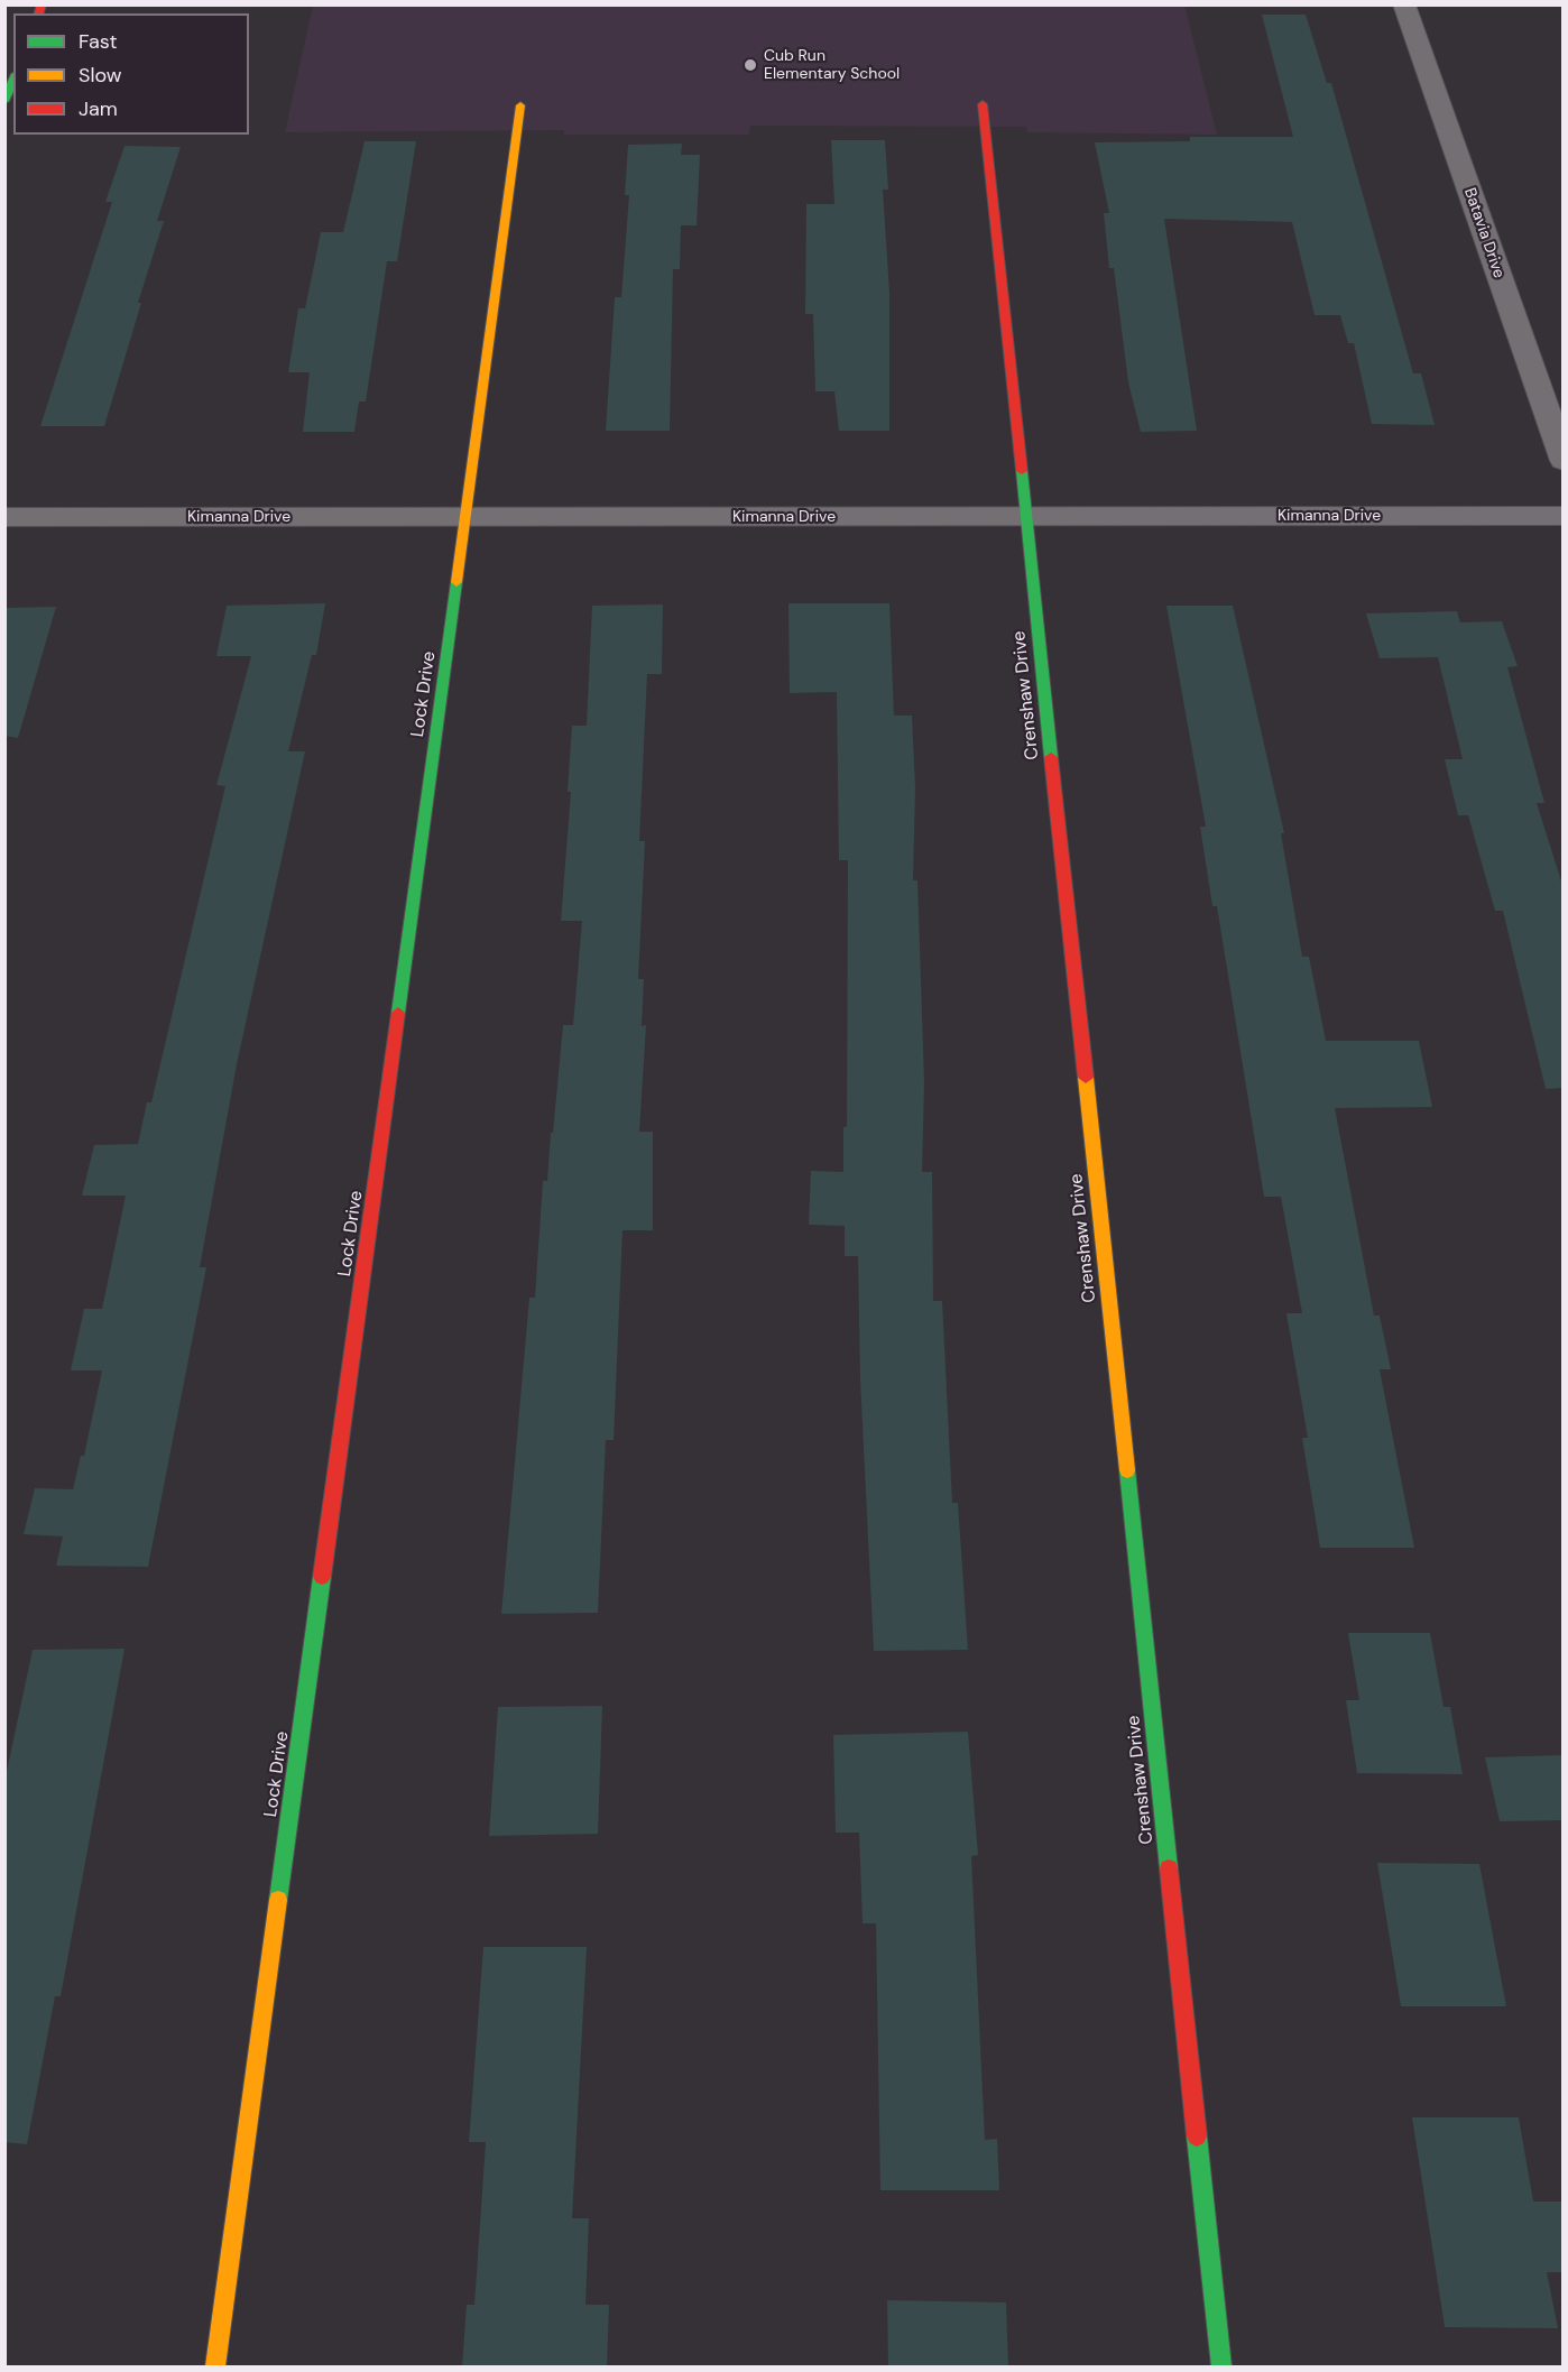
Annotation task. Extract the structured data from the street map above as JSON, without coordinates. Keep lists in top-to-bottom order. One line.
{"streets":{"street":["Batavia Drive","Kimanna Drive","Lock Drive","Crenshaw Drive"]},"crossings":[["Kimanna Drive","Lock Drive"],["Kimanna Drive","Crenshaw Drive"]],"places":["Cub Run Elementary School"],"legend":["Fast","Slow","Jam"]}
